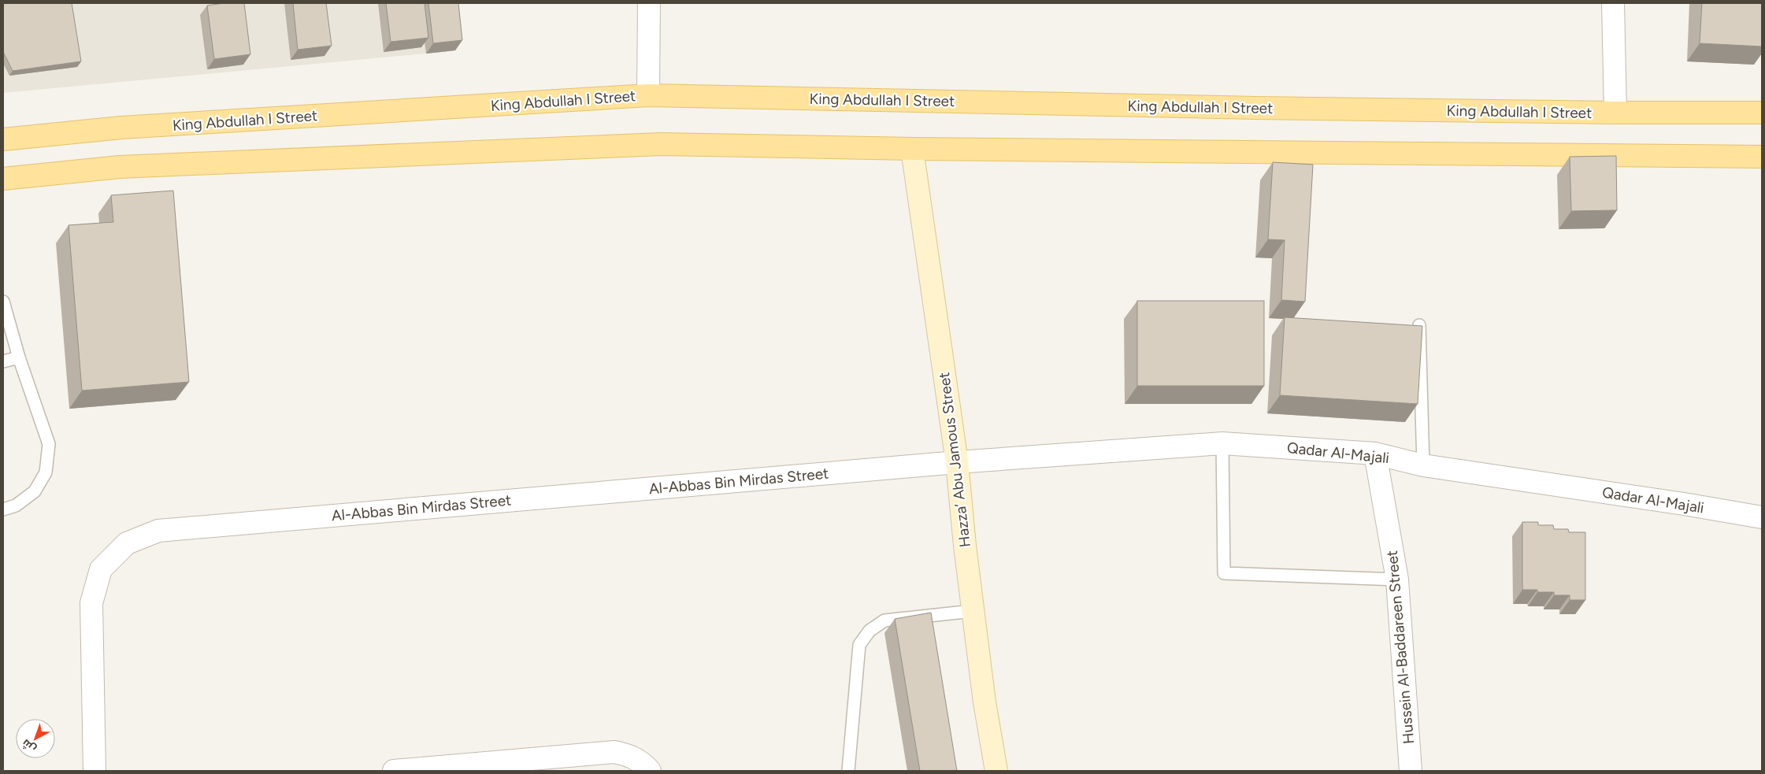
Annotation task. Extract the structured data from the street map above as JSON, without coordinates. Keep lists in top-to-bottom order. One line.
{"streets":{"main road":["King Abdullah I Street"],"street":["Qadar Al-Majali","Hazza’ Abu Jamous Street","Al-Abbas Bin Mirdas Street","Hussein Al-Baddareen Street"]},"crossings":[["Qadar Al-Majali","Hazza’ Abu Jamous Street"],["Qadar Al-Majali","Al-Abbas Bin Mirdas Street"],["Qadar Al-Majali","Hussein Al-Baddareen Street"],["Hazza’ Abu Jamous Street","Al-Abbas Bin Mirdas Street"]],"north":"bottom left"}
